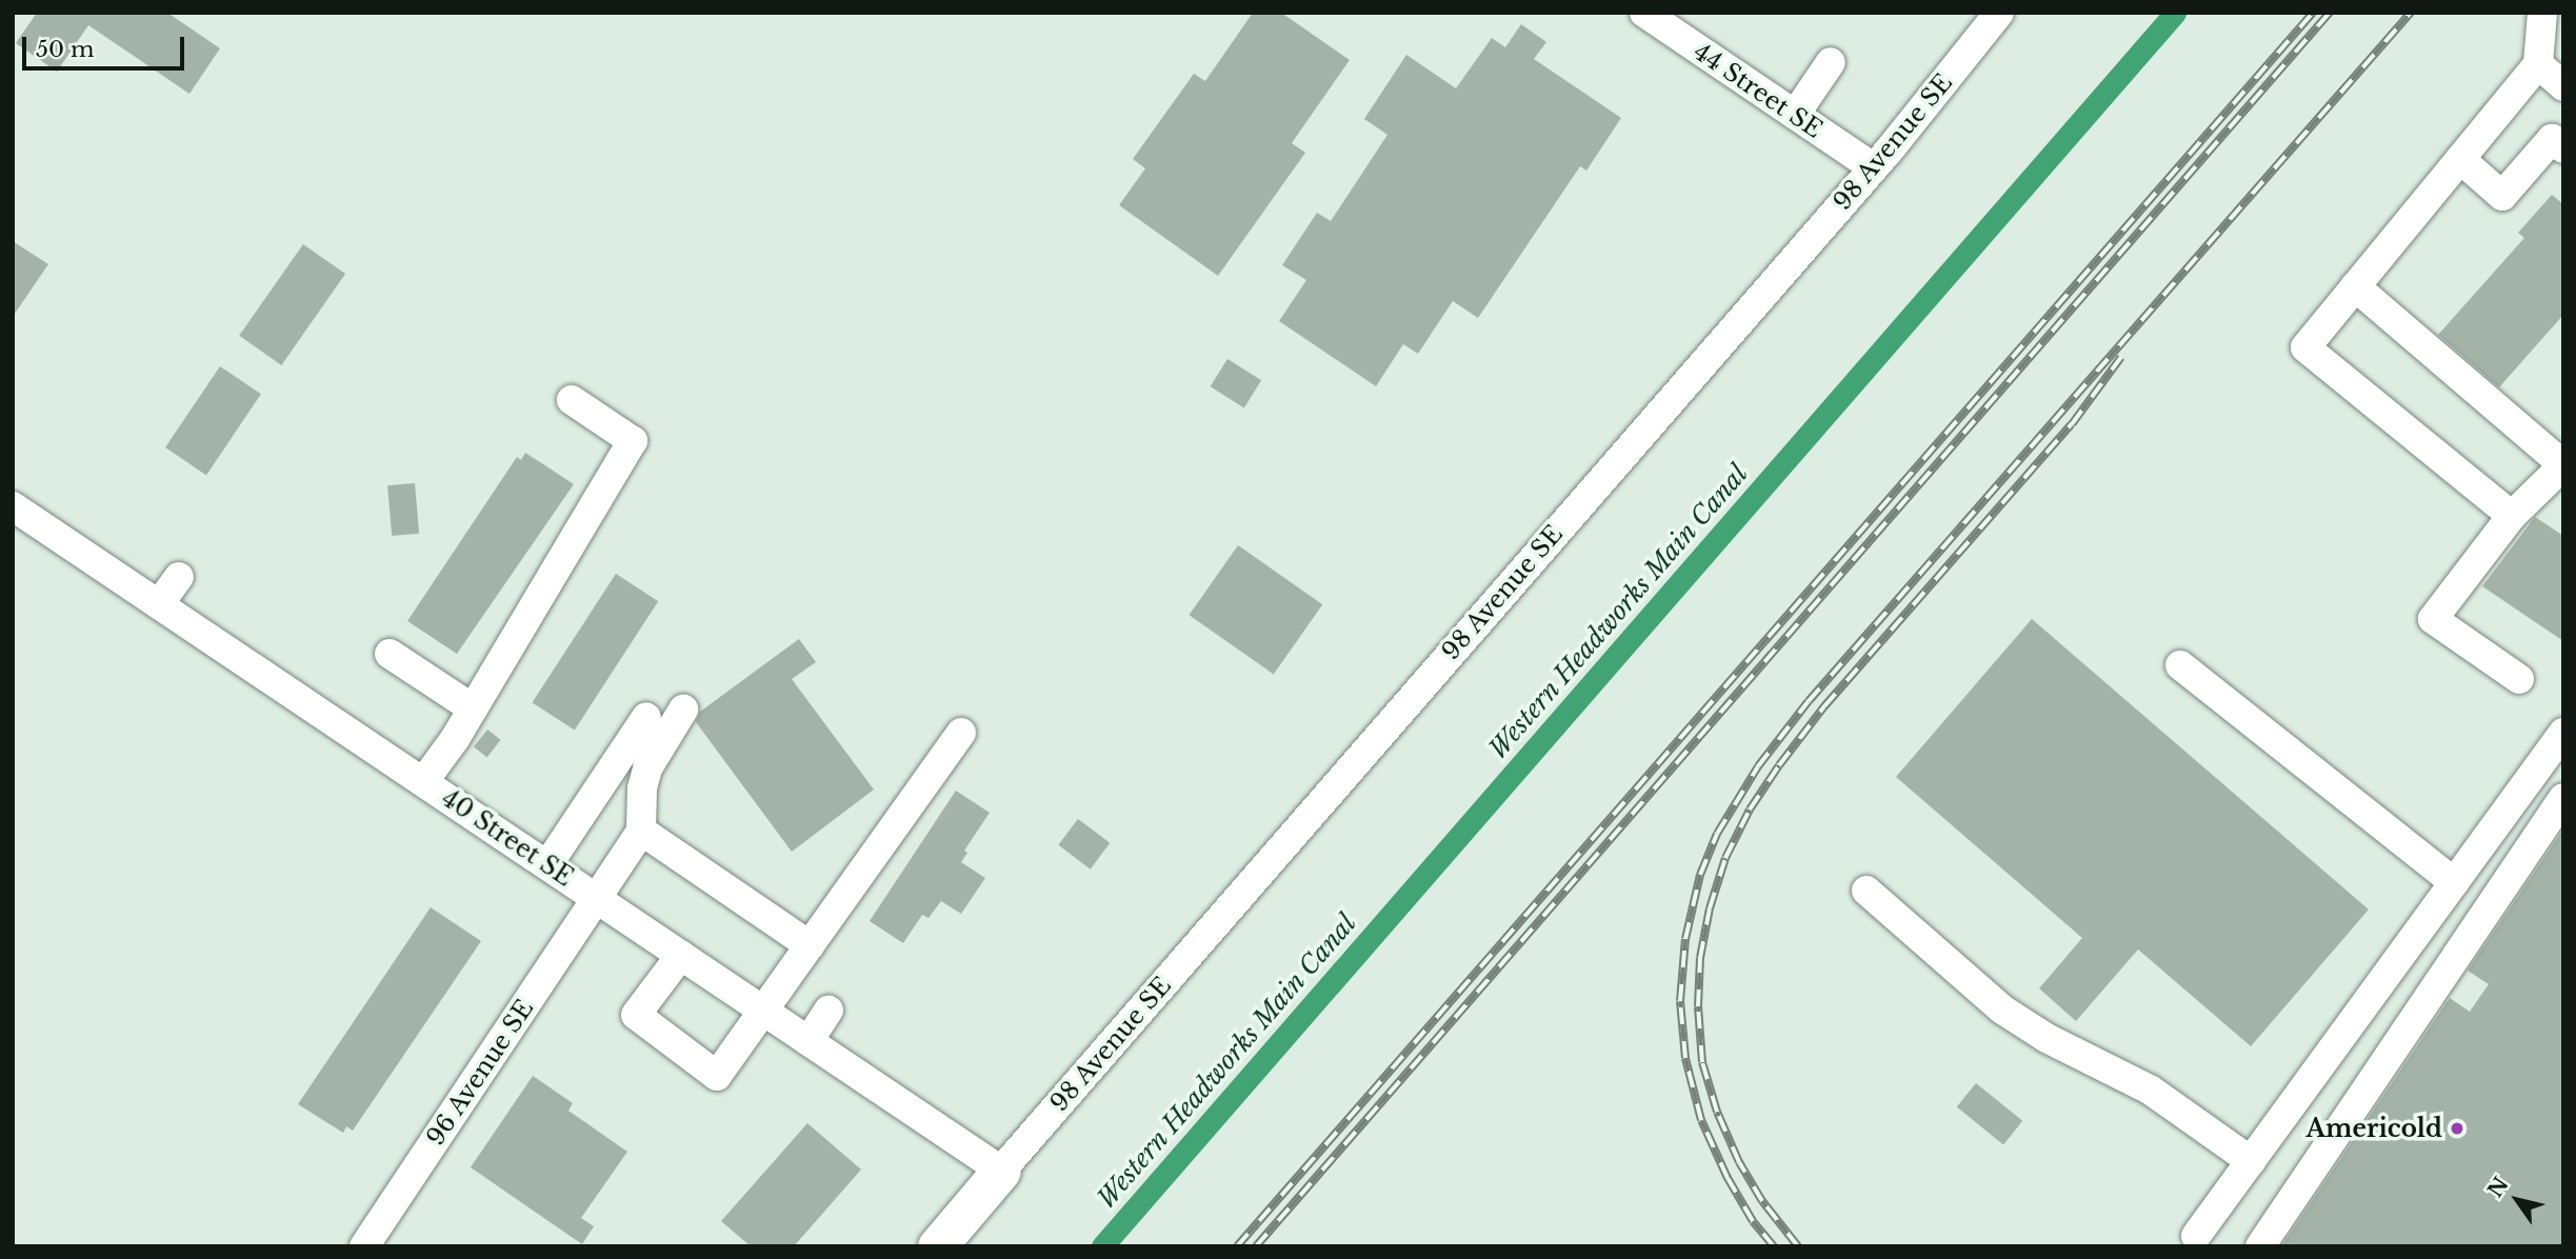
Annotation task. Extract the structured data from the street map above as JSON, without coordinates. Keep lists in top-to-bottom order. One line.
{"streets":{"street":["44 Street SE","98 Avenue SE","40 Street SE","96 Avenue SE"]},"crossings":[["44 Street SE","98 Avenue SE"],["98 Avenue SE","40 Street SE"],["40 Street SE","96 Avenue SE"]],"water":["Western Headworks Main Canal"],"places":["Americold"],"scale_bar":"50 m","north":"top left"}
